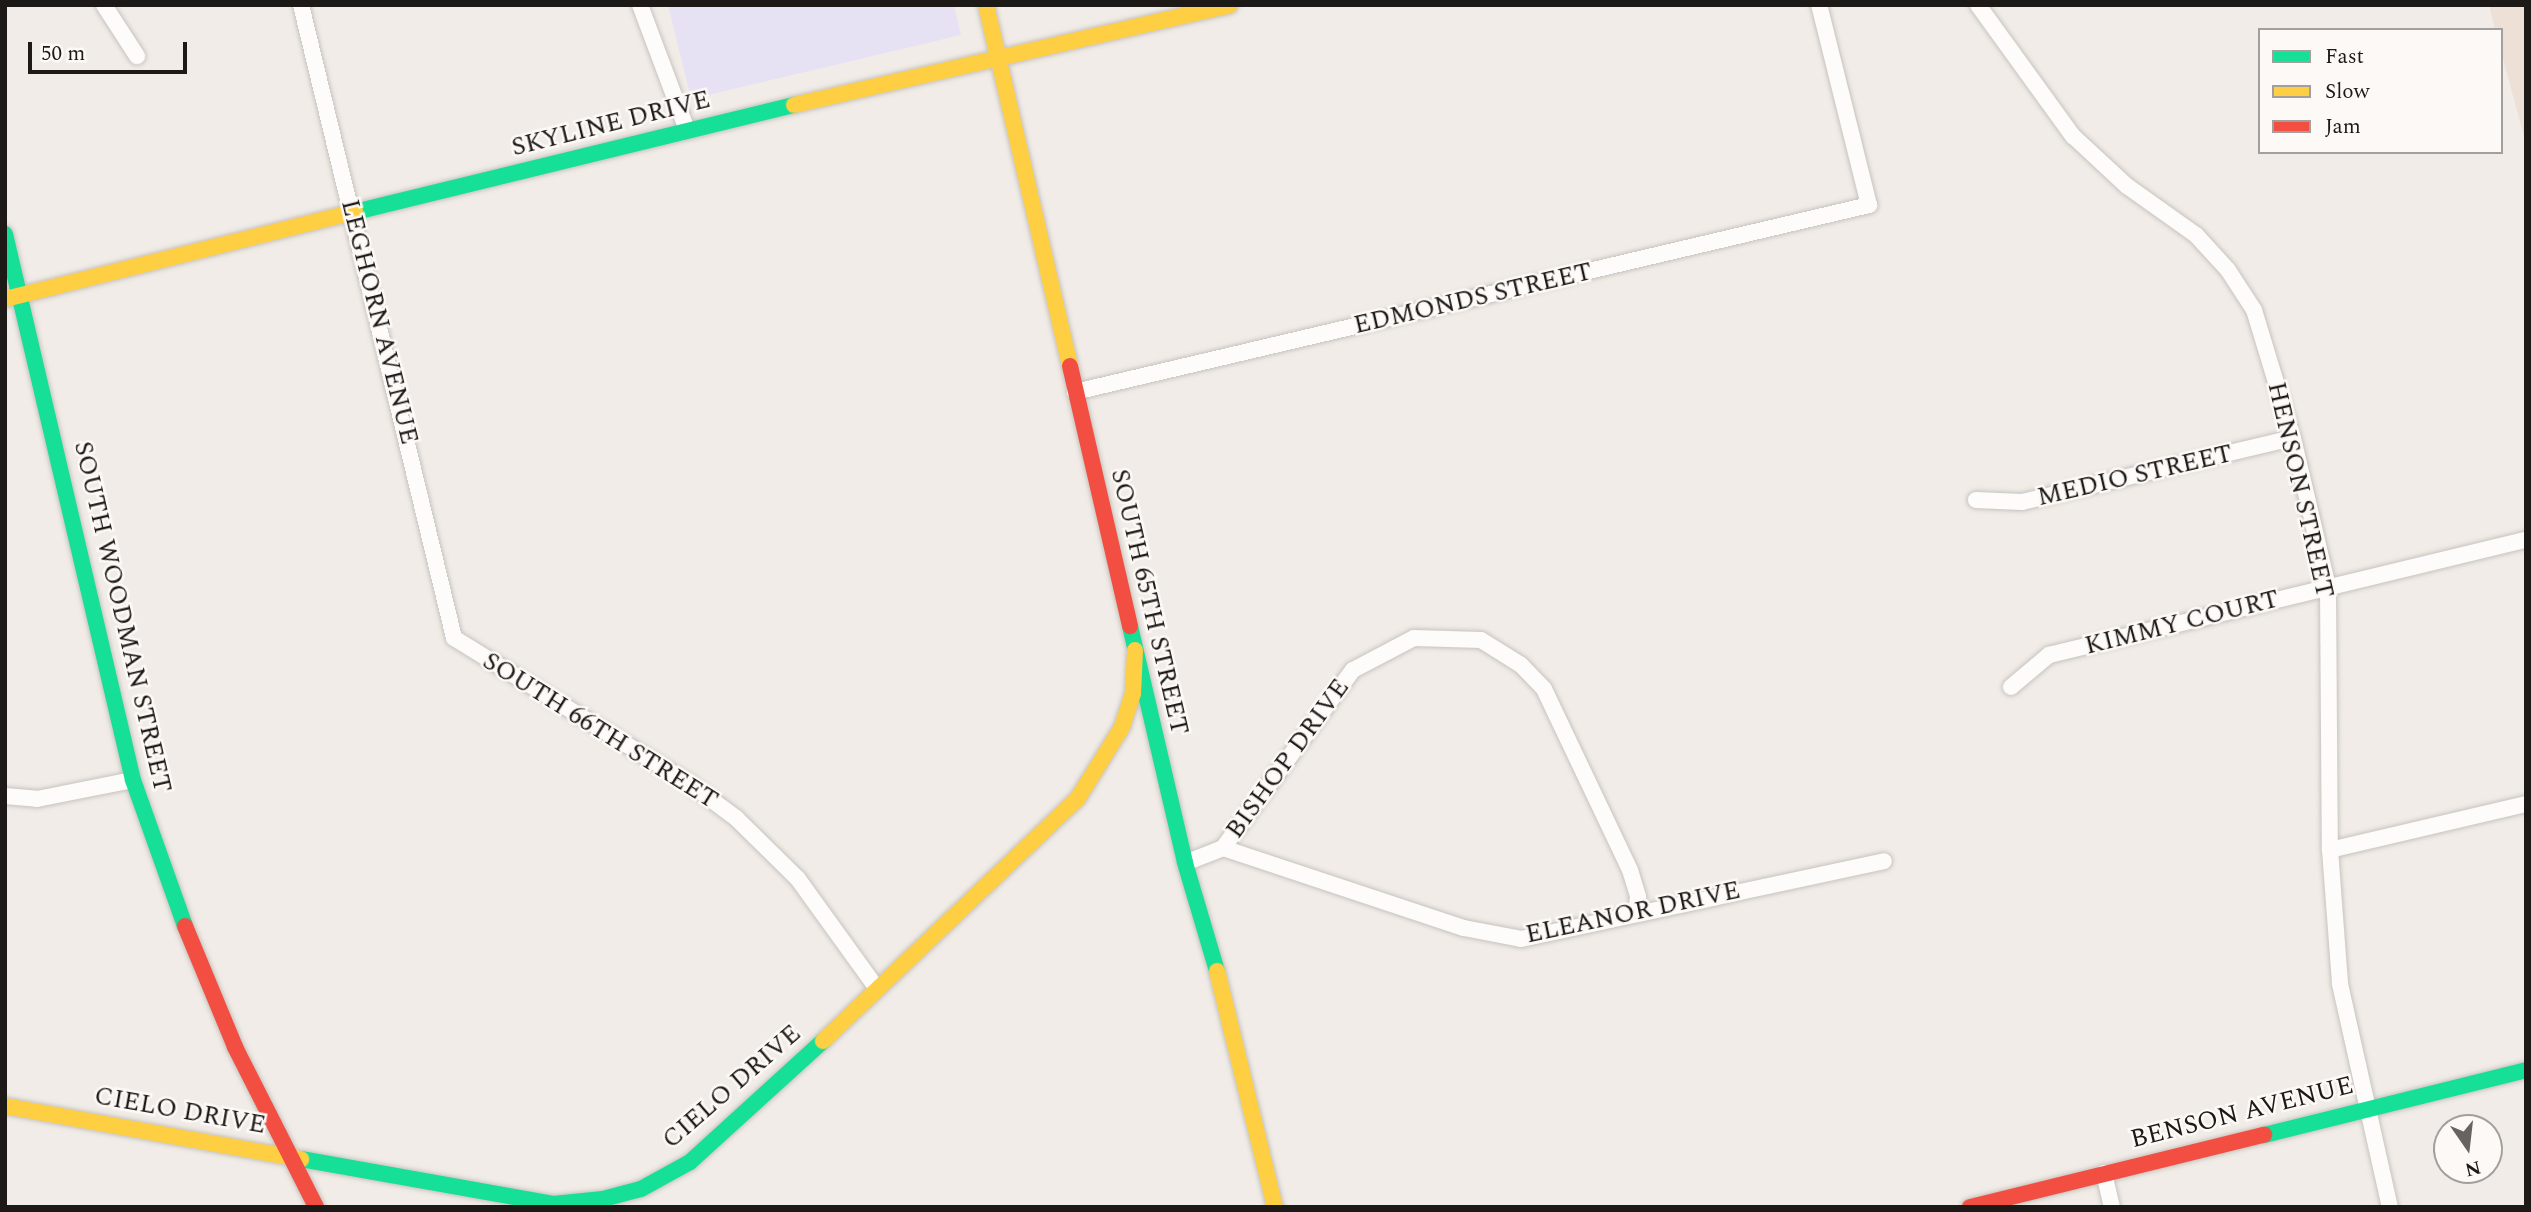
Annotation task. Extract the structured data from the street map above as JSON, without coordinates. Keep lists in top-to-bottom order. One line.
{"streets":{"street":["SKYLINE DRIVE","EDMONDS STREET","LEGHORN AVENUE","MEDIO STREET","HENSON STREET","SOUTH 65TH STREET","SOUTH WOODMAN STREET","KIMMY COURT","SOUTH 66TH STREET","BISHOP DRIVE","ELEANOR DRIVE","CIELO DRIVE","BENSON AVENUE"]},"crossings":[["SKYLINE DRIVE","LEGHORN AVENUE"],["SKYLINE DRIVE","SOUTH 65TH STREET"],["SKYLINE DRIVE","SOUTH WOODMAN STREET"],["EDMONDS STREET","SOUTH 65TH STREET"],["LEGHORN AVENUE","SOUTH 66TH STREET"],["MEDIO STREET","HENSON STREET"],["HENSON STREET","KIMMY COURT"],["HENSON STREET","BENSON AVENUE"],["SOUTH 65TH STREET","CIELO DRIVE"],["SOUTH WOODMAN STREET","CIELO DRIVE"],["SOUTH 66TH STREET","CIELO DRIVE"],["BISHOP DRIVE","ELEANOR DRIVE"]],"legend":["Fast","Slow","Jam"],"scale_bar":"50 m","north":"bottom"}
